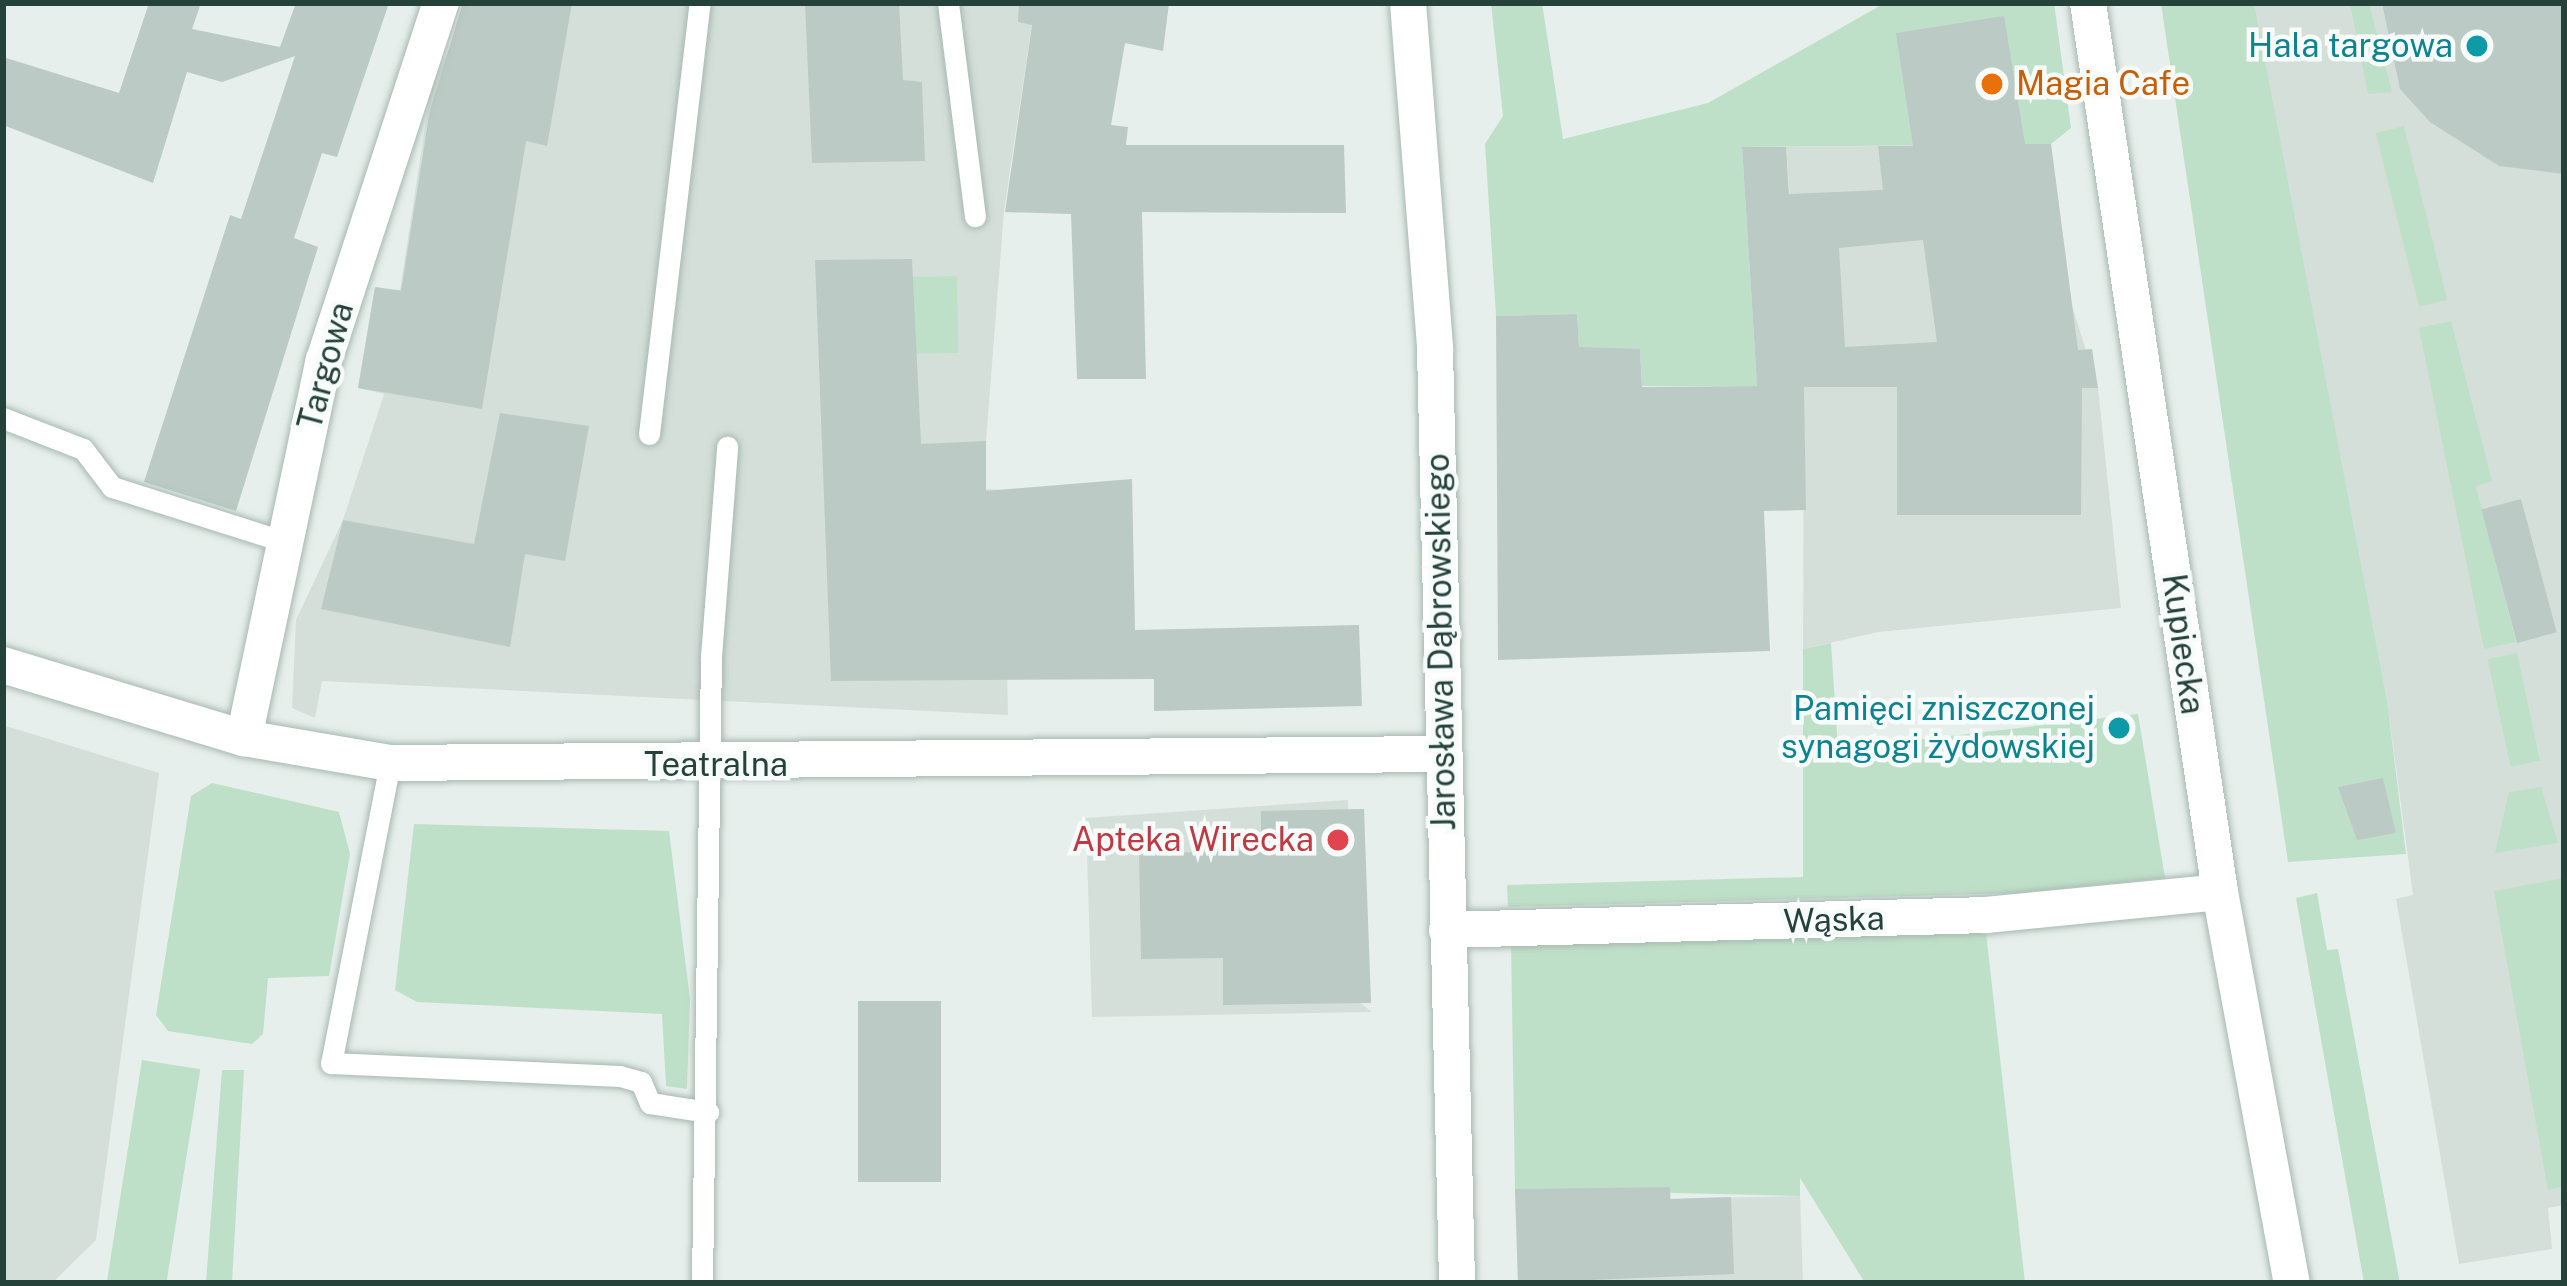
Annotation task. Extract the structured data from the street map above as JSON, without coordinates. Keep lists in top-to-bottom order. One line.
{"streets":{"street":["Targowa","Jarosława Dąbrowskiego","Kupiecka","Teatralna","Wąska"]},"crossings":[["Targowa","Teatralna"],["Jarosława Dąbrowskiego","Teatralna"],["Jarosława Dąbrowskiego","Wąska"],["Kupiecka","Wąska"]],"places":["Hala targowa","Magia Cafe","Pamięci zniszczonej synagogi żydowskiej","Apteka Wirecka"]}
